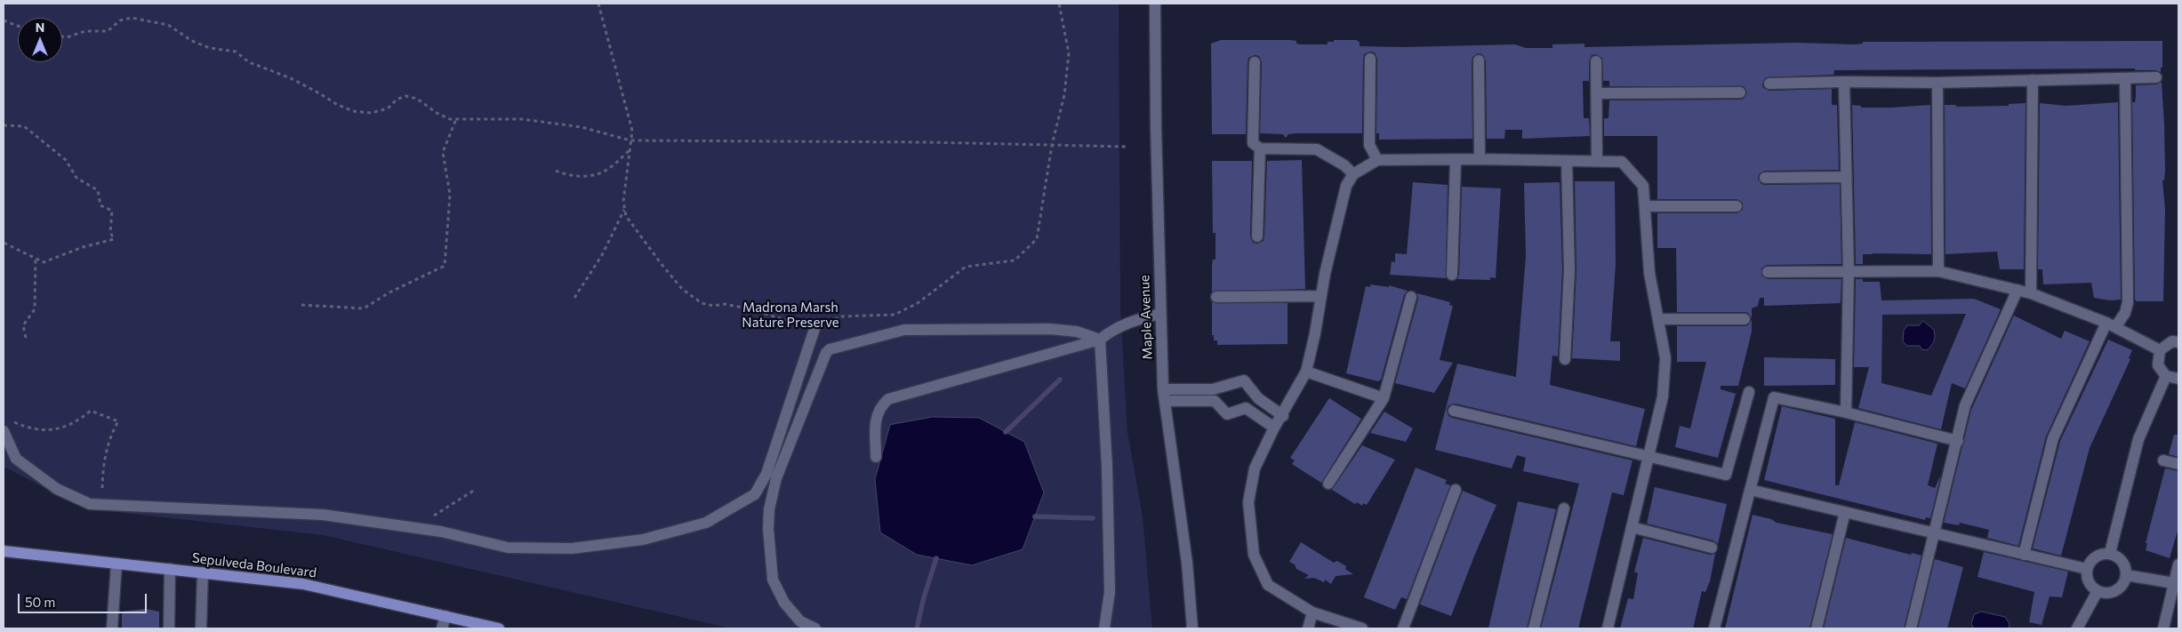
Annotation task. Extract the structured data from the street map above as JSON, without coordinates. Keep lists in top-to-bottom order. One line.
{"streets":{"main road":["Sepulveda Boulevard"],"street":["Maple Avenue"]},"parks":["Madrona Marsh Nature Preserve"],"scale_bar":"50 m","north":"top"}
